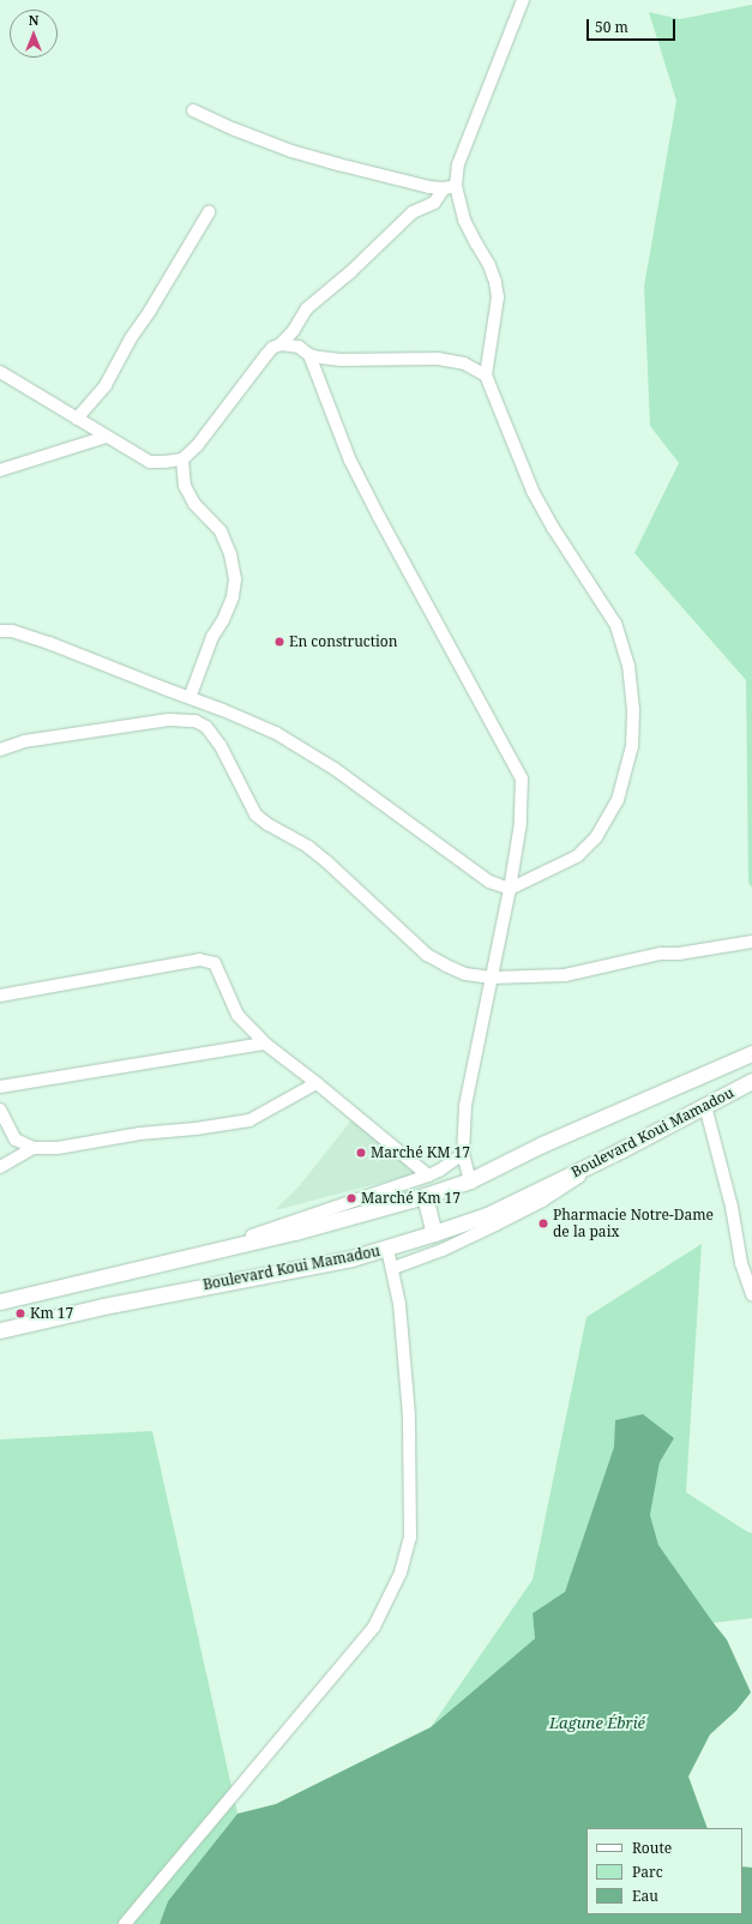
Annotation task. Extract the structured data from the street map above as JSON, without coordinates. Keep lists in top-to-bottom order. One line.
{"streets":{"main road":["Boulevard Koui Mamadou"]},"water":["Lagune Ébrié"],"places":["En construction","Marché KM 17","Marché Km 17","Pharmacie Notre-Dame de la paix","Km 17"],"legend":["Route","Parc","Eau"],"scale_bar":"50 m","north":"top"}
